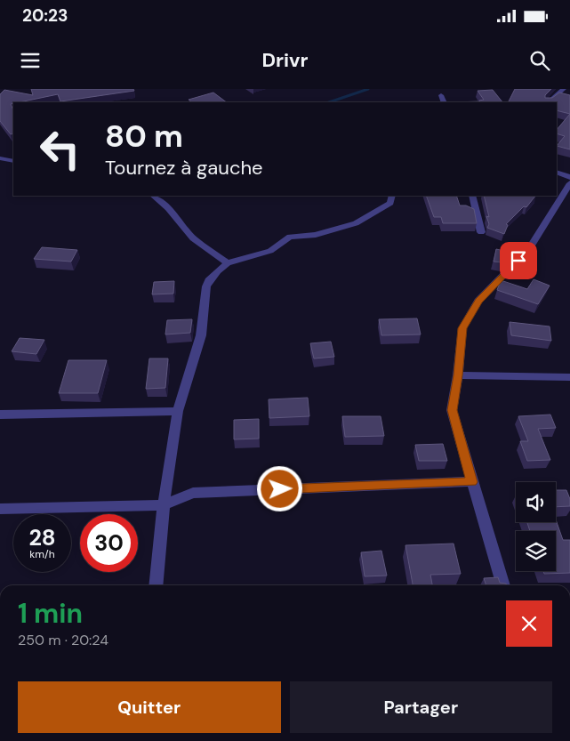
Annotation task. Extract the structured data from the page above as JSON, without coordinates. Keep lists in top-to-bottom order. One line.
{"page":{"status":"20:23","header":"Drivr","turn":["80 m","Tournez à gauche"],"speed":"28 km/h","limit":"30","heading":["1 min","250 m · 20:24"],"buttons":["Quitter","Partager"]}}
